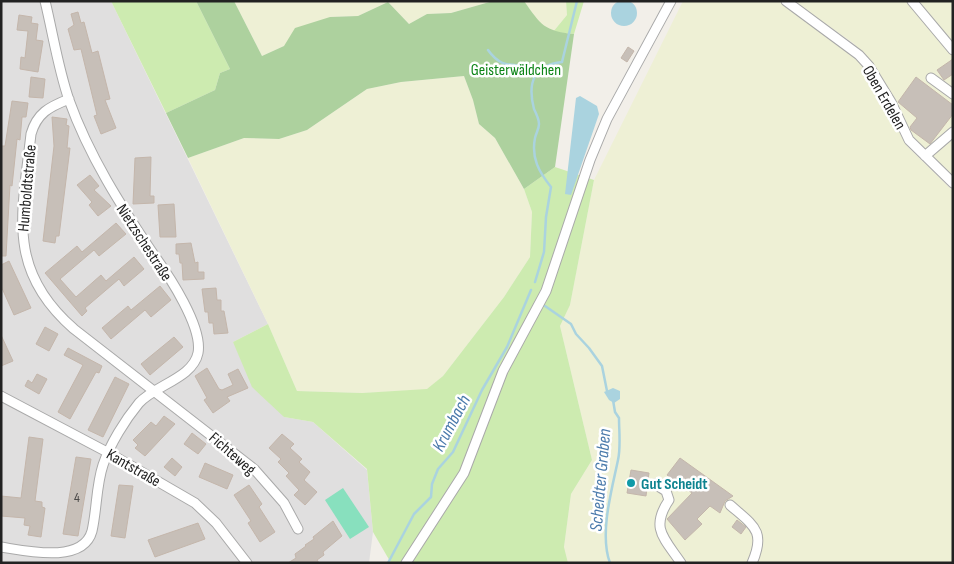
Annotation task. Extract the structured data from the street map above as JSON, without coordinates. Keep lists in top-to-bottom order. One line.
{"streets":{"street":["Oben Erdelen","Humboldtstraße","Nietzschestraße","Fichteweg","Kantstraße"]},"crossings":[["Humboldtstraße","Nietzschestraße"],["Humboldtstraße","Fichteweg"],["Nietzschestraße","Fichteweg"],["Nietzschestraße","Kantstraße"]],"water":["Krumbach","Scheidter Graben"],"parks":["Geisterwäldchen"],"places":["Gut Scheidt"],"house_numbers":["4"]}
